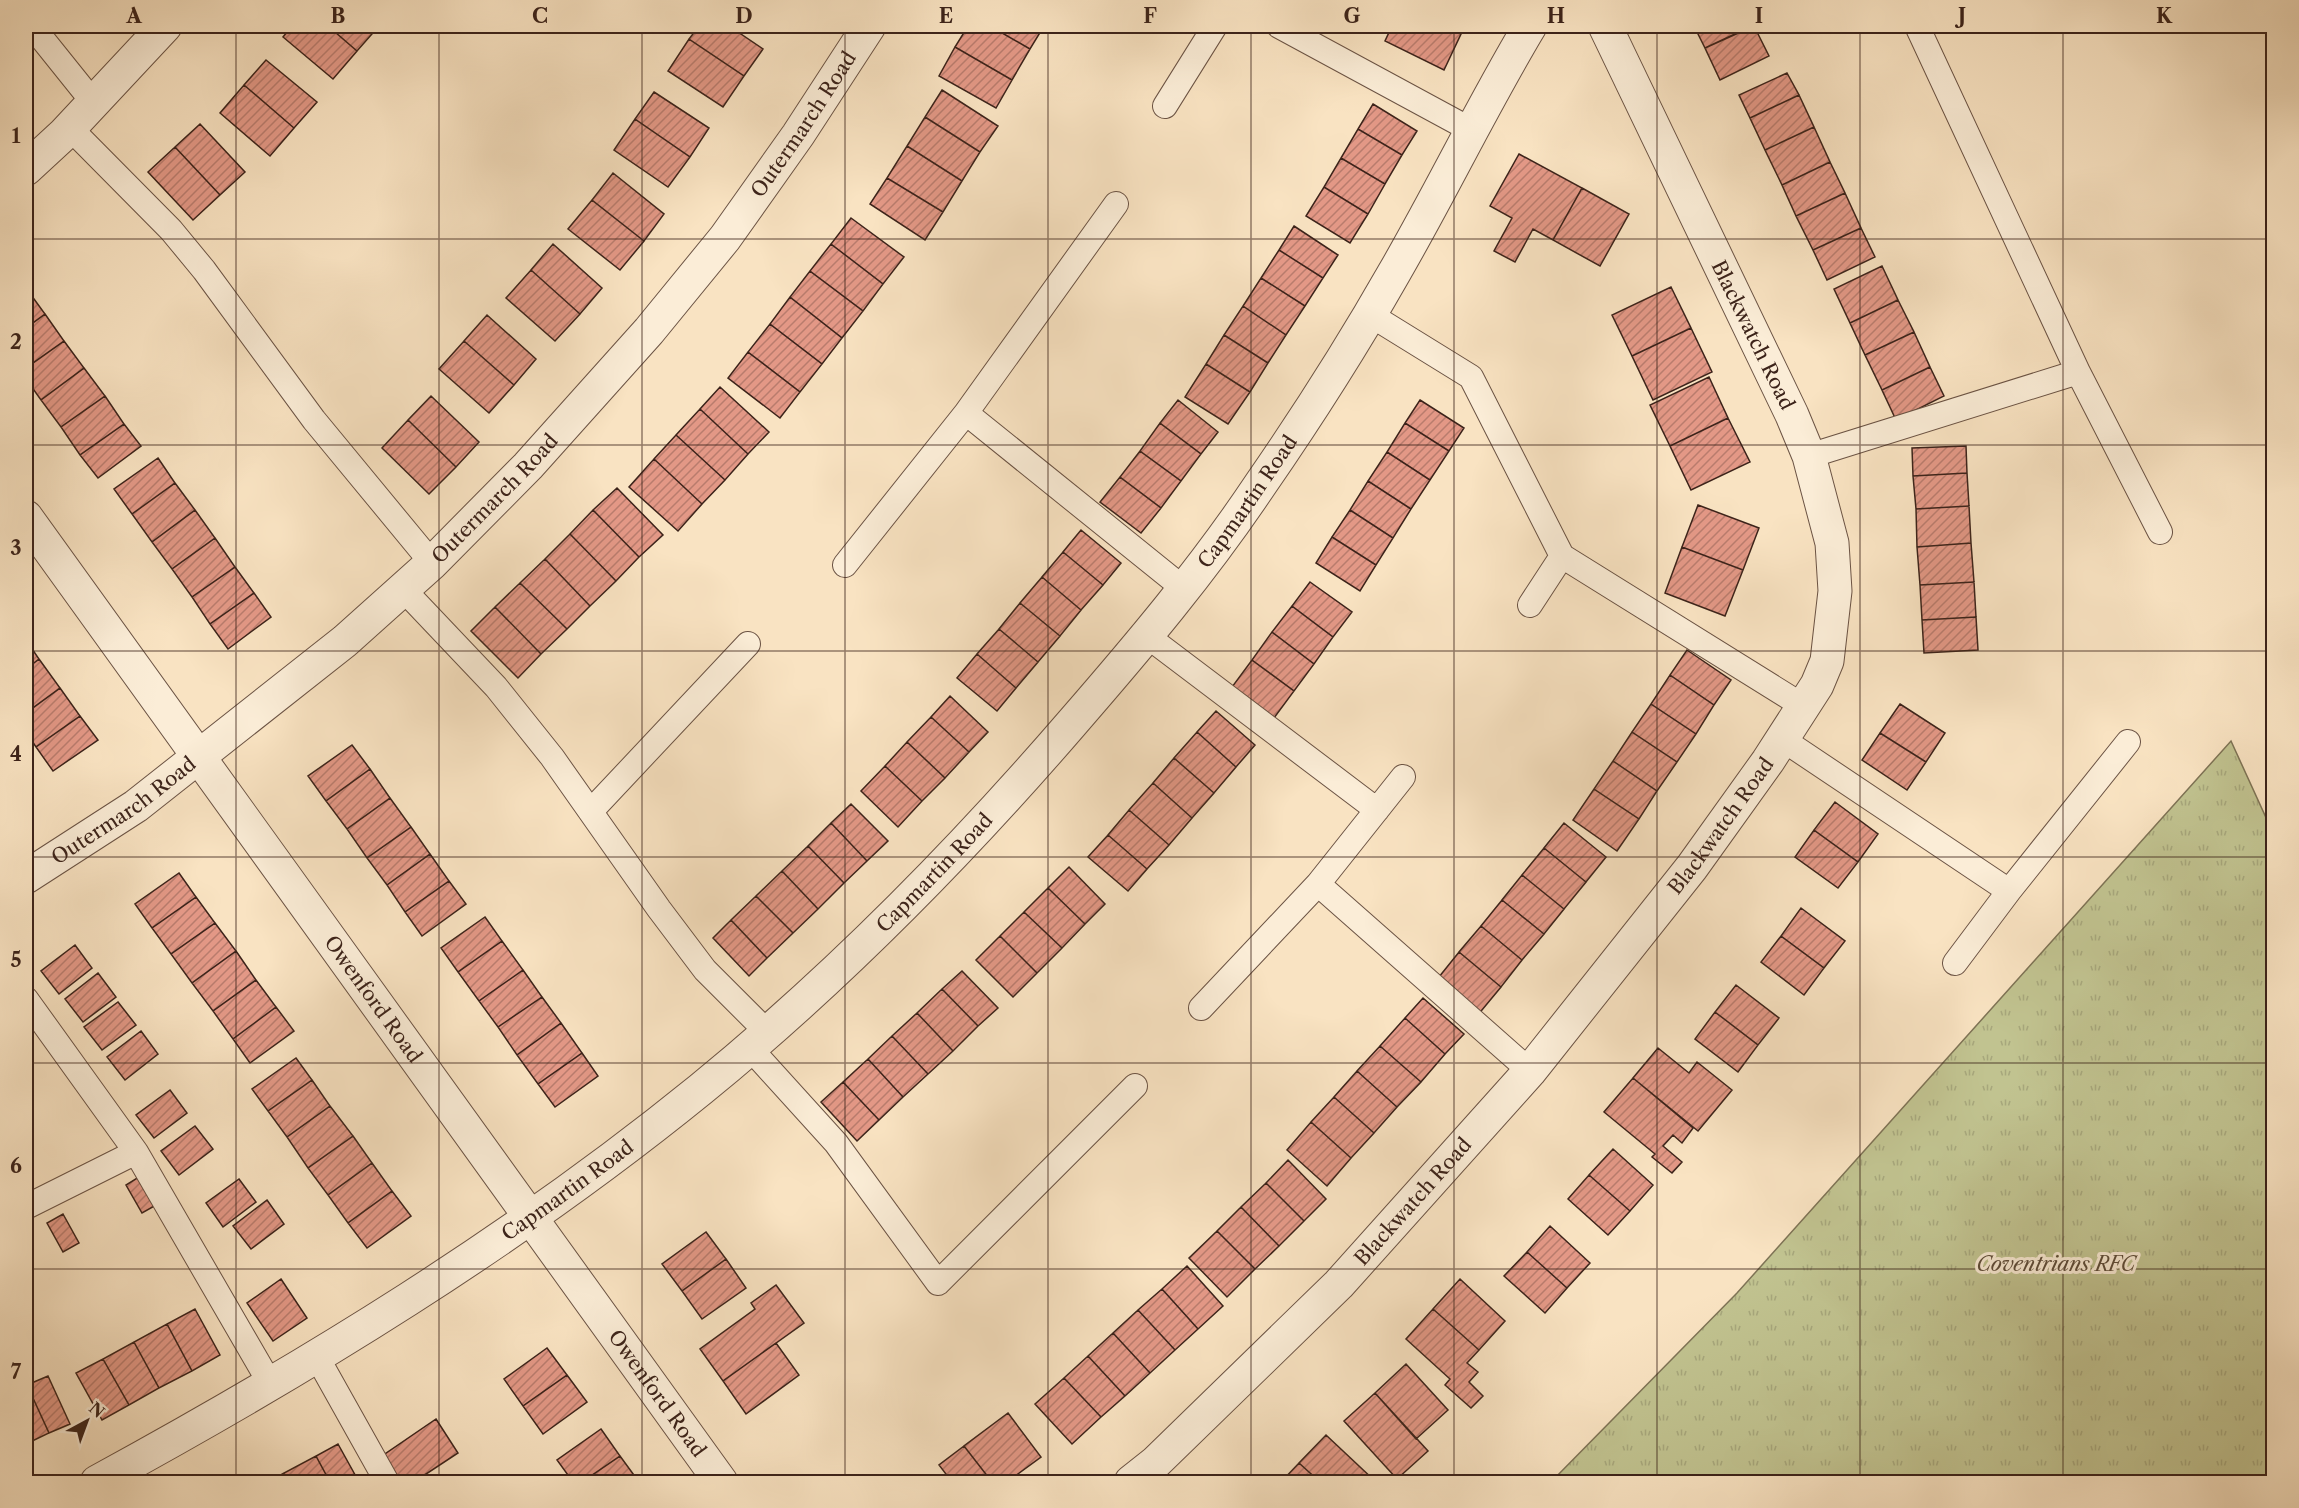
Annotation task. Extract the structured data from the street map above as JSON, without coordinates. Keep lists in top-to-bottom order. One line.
{"streets":{"street":["Outermarch Road","Blackwatch Road","Capmartin Road","Owenford Road"]},"crossings":[["Outermarch Road","Owenford Road"],["Capmartin Road","Owenford Road"]],"parks":["Coventrians RFC"],"north":"top right","grid":{"columns":["A","B","C","D","E","F","G","H","I","J","K"],"rows":["1","2","3","4","5","6","7"]}}
